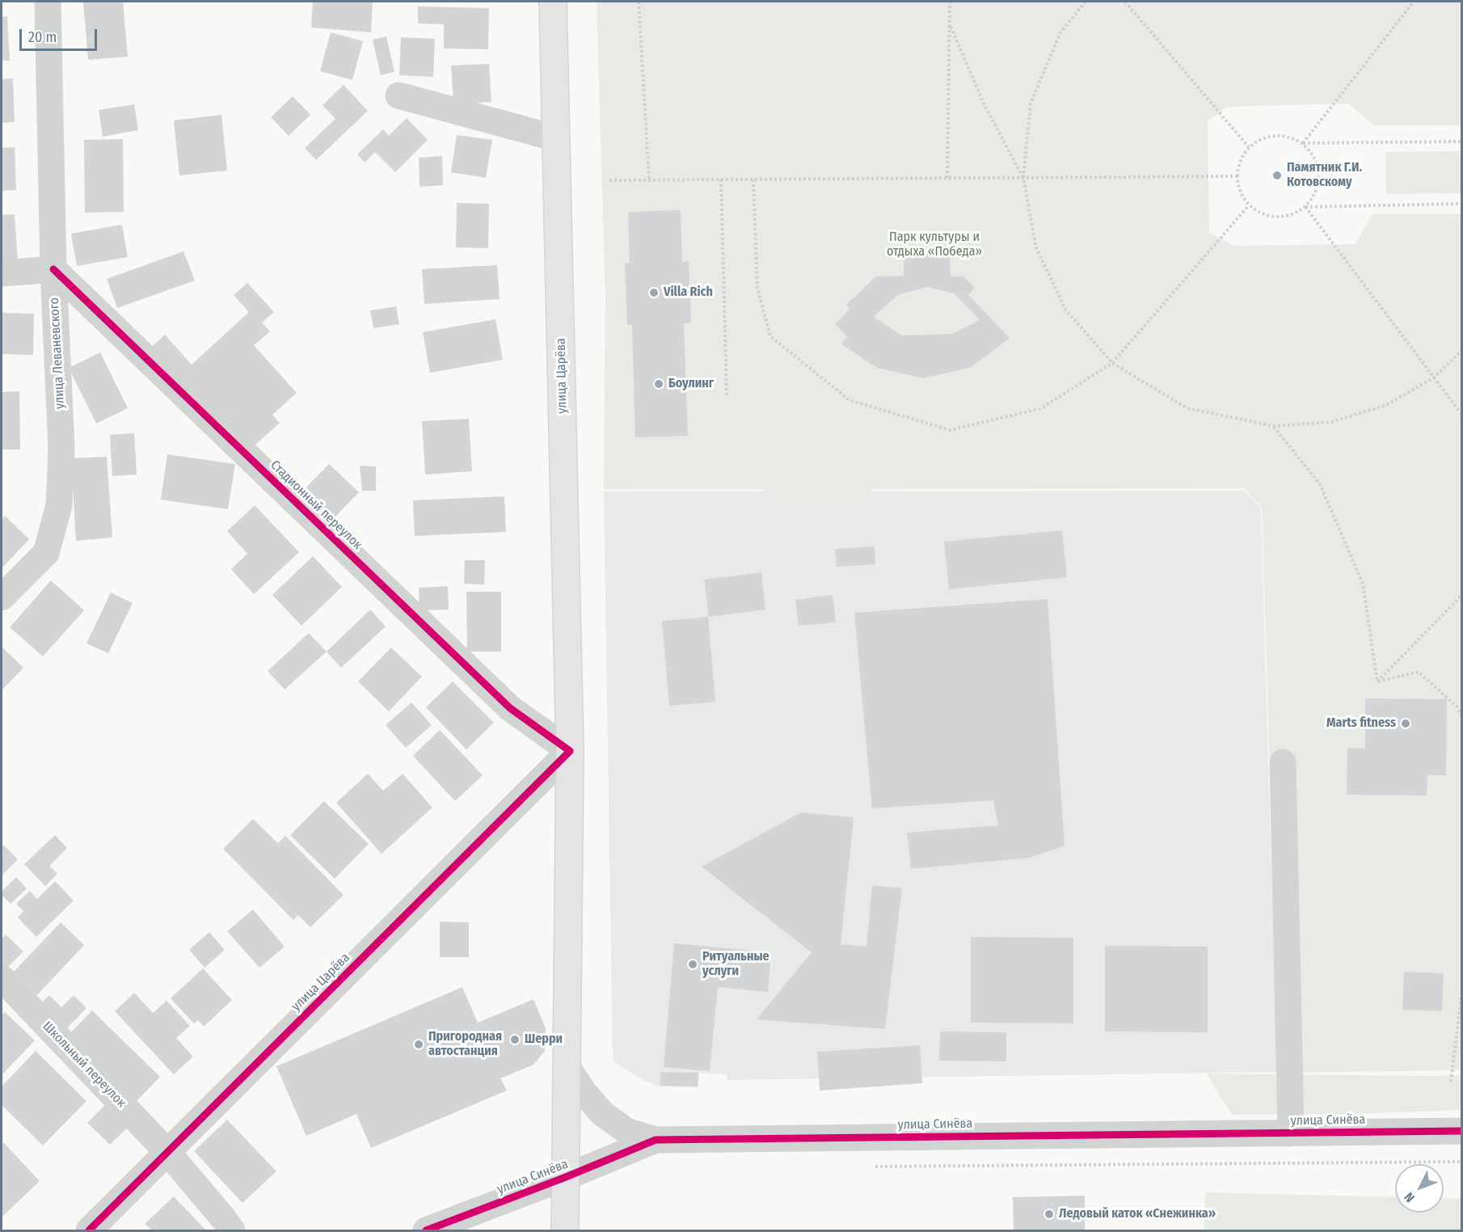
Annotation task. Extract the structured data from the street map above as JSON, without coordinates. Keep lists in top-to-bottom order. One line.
{"streets":{"main road":["улица Царёва"],"street":["улица Леваневского","Стадионный переулок","Школьный переулок","улица Синёва"]},"crossings":[["улица Леваневского","Стадионный переулок"],["улица Царёва","Стадионный переулок"],["улица Царёва","Школьный переулок"],["улица Царёва","улица Синёва"]],"parks":["Парк культуры и отдыха «Победа»"],"places":["Памятник Г.И. Котовскому","Villa Rich","Боулинг","Marts fitness","Ритуальные услуги","Шерри","Пригородная автостанция","Ледовый каток «Снежинка»"],"scale_bar":"20 m","north":"bottom left"}
